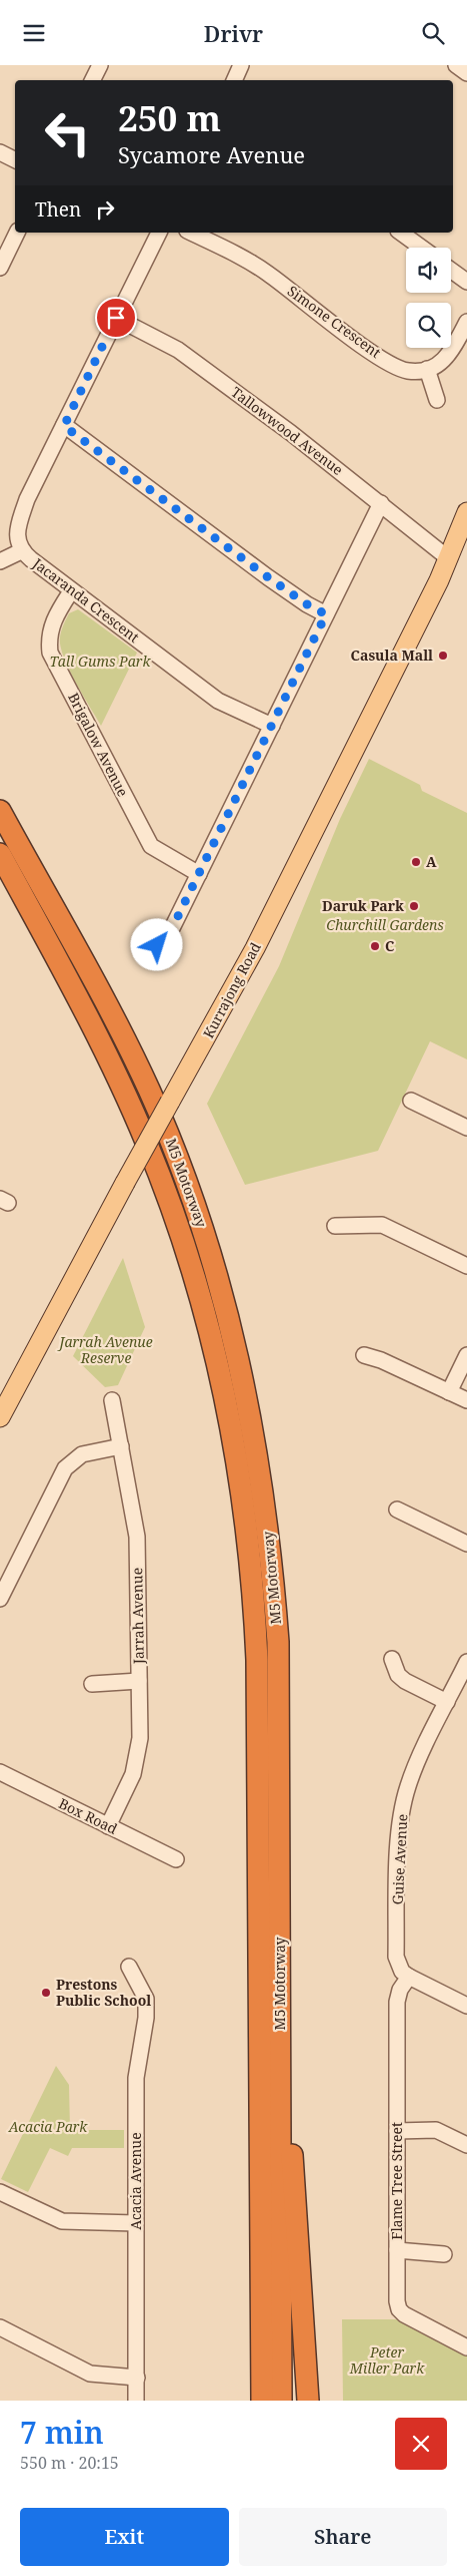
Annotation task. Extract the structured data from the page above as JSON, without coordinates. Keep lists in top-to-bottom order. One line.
{"streets":{"highway":["M5 Motorway"],"main road":["Kurrajong Road"],"street":["Simone Crescent","Tallowwood Avenue","Jacaranda Crescent","Brigalow Avenue","Jarrah Avenue","Box Road","Guise Avenue","Acacia Avenue","Flame Tree Street"]},"crossings":[["Tallowwood Avenue","Jacaranda Crescent"],["Tallowwood Avenue","Kurrajong Road"],["Jacaranda Crescent","Brigalow Avenue"],["Jarrah Avenue","Box Road"],["Guise Avenue","Flame Tree Street"]],"parks":["Tall Gums Park","Churchill Gardens","Jarrah Avenue Reserve","Acacia Park","Peter Miller Park"],"places":["Casula Mall","A","Daruk Park","C","Prestons Public School"],"page":{"header":"Drivr","turn":["250 m","Sycamore Avenue"],"then":"Then","heading":["7 min","550 m · 20:15"],"buttons":["Exit","Share"]}}
